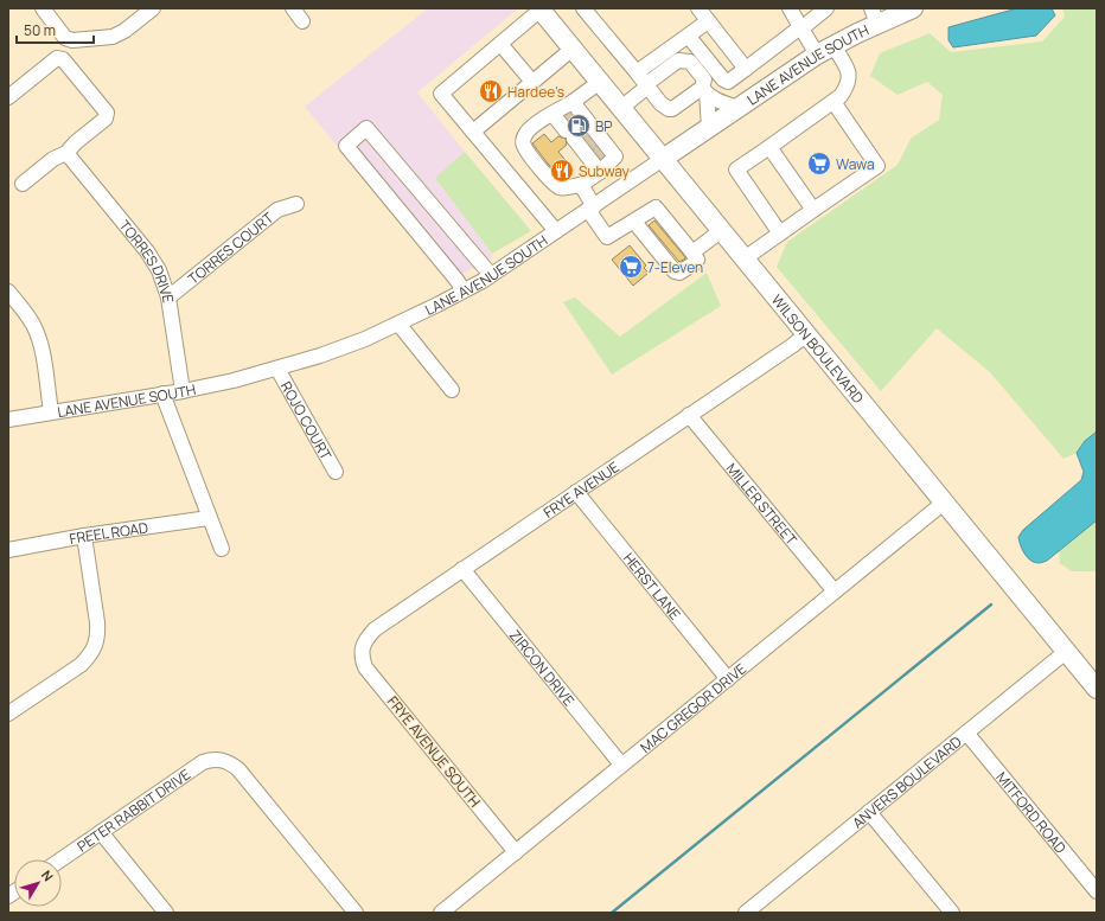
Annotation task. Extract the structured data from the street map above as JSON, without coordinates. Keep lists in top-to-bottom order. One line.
{"streets":{"main road":["LANE AVENUE SOUTH","WILSON BOULEVARD"],"street":["TORRES COURT","TORRES DRIVE","ROJO COURT","FRYE AVENUE","MILLER STREET","FREEL ROAD","HERST LANE","ZIRCON DRIVE","MAC GREGOR DRIVE","FRYE AVENUE SOUTH","ANVERS BOULEVARD","PETER RABBIT DRIVE","MITFORD ROAD"]},"crossings":[["LANE AVENUE SOUTH","TORRES DRIVE"],["LANE AVENUE SOUTH","WILSON BOULEVARD"],["LANE AVENUE SOUTH","ROJO COURT"],["TORRES COURT","TORRES DRIVE"],["WILSON BOULEVARD","FRYE AVENUE"],["WILSON BOULEVARD","MAC GREGOR DRIVE"],["WILSON BOULEVARD","ANVERS BOULEVARD"],["FRYE AVENUE","MILLER STREET"],["FRYE AVENUE","HERST LANE"],["FRYE AVENUE","ZIRCON DRIVE"],["FRYE AVENUE","FRYE AVENUE SOUTH"],["MILLER STREET","MAC GREGOR DRIVE"],["HERST LANE","MAC GREGOR DRIVE"],["ZIRCON DRIVE","MAC GREGOR DRIVE"],["MAC GREGOR DRIVE","FRYE AVENUE SOUTH"],["ANVERS BOULEVARD","MITFORD ROAD"]],"places":{"restaurant":["Hardee's","Subway"],"fuel station":["BP"],"supermarket":["Wawa","7-Eleven"]},"scale_bar":"50 m","north":"top right"}
